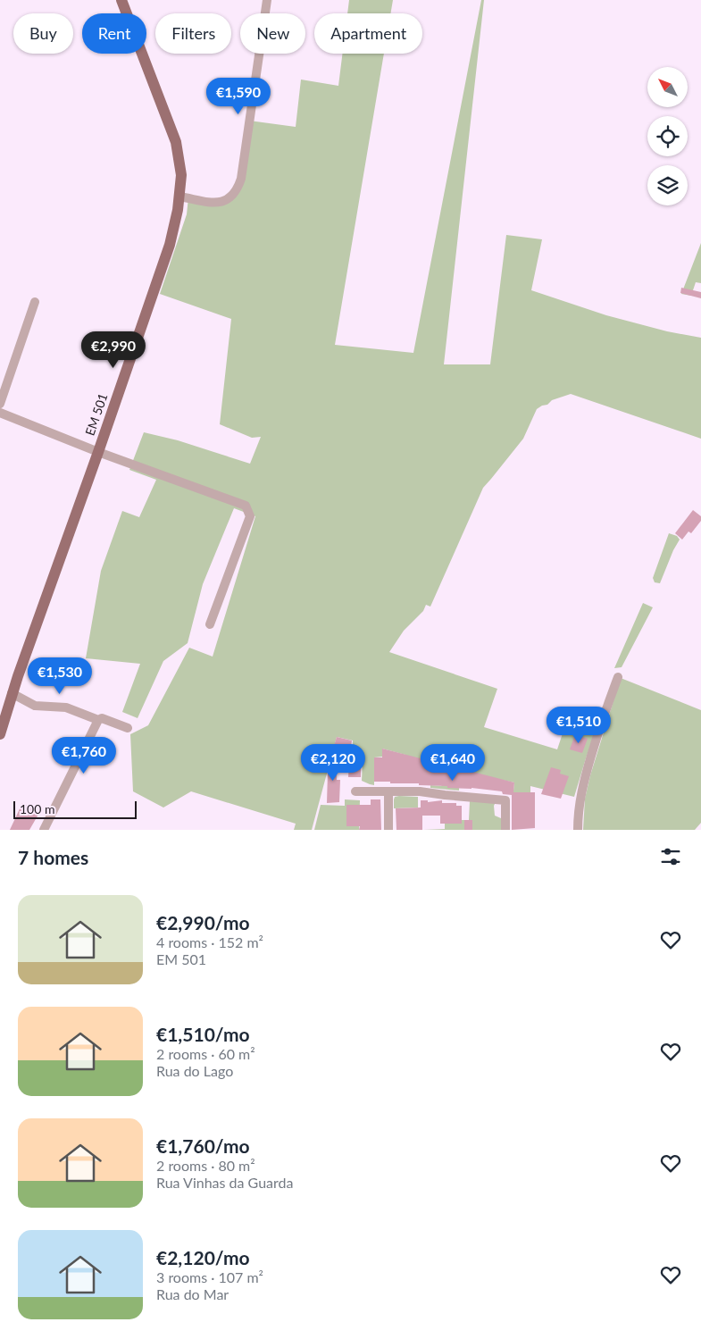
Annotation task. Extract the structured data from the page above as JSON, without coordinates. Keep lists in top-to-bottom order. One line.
{"streets":{"main road":["EM 501"]},"scale_bar":"100 m","north":"top left","page":{"chip":["Buy","Rent","Filters","New","Apartment"],"price":["€1,590","€2,990","€1,530","€1,510","€1,760","€2,120","€1,640"],"scale":"100 m","heading":"7 homes","list":[{"name":"€2,990/mo","note":"4 rooms · 152 m² · EM 501"},{"name":"€1,510/mo","note":"2 rooms · 60 m² · Rua do Lago"},{"name":"€1,760/mo","note":"2 rooms · 80 m² · Rua Vinhas da Guarda"},{"name":"€2,120/mo","note":"3 rooms · 107 m² · Rua do Mar"}]}}
